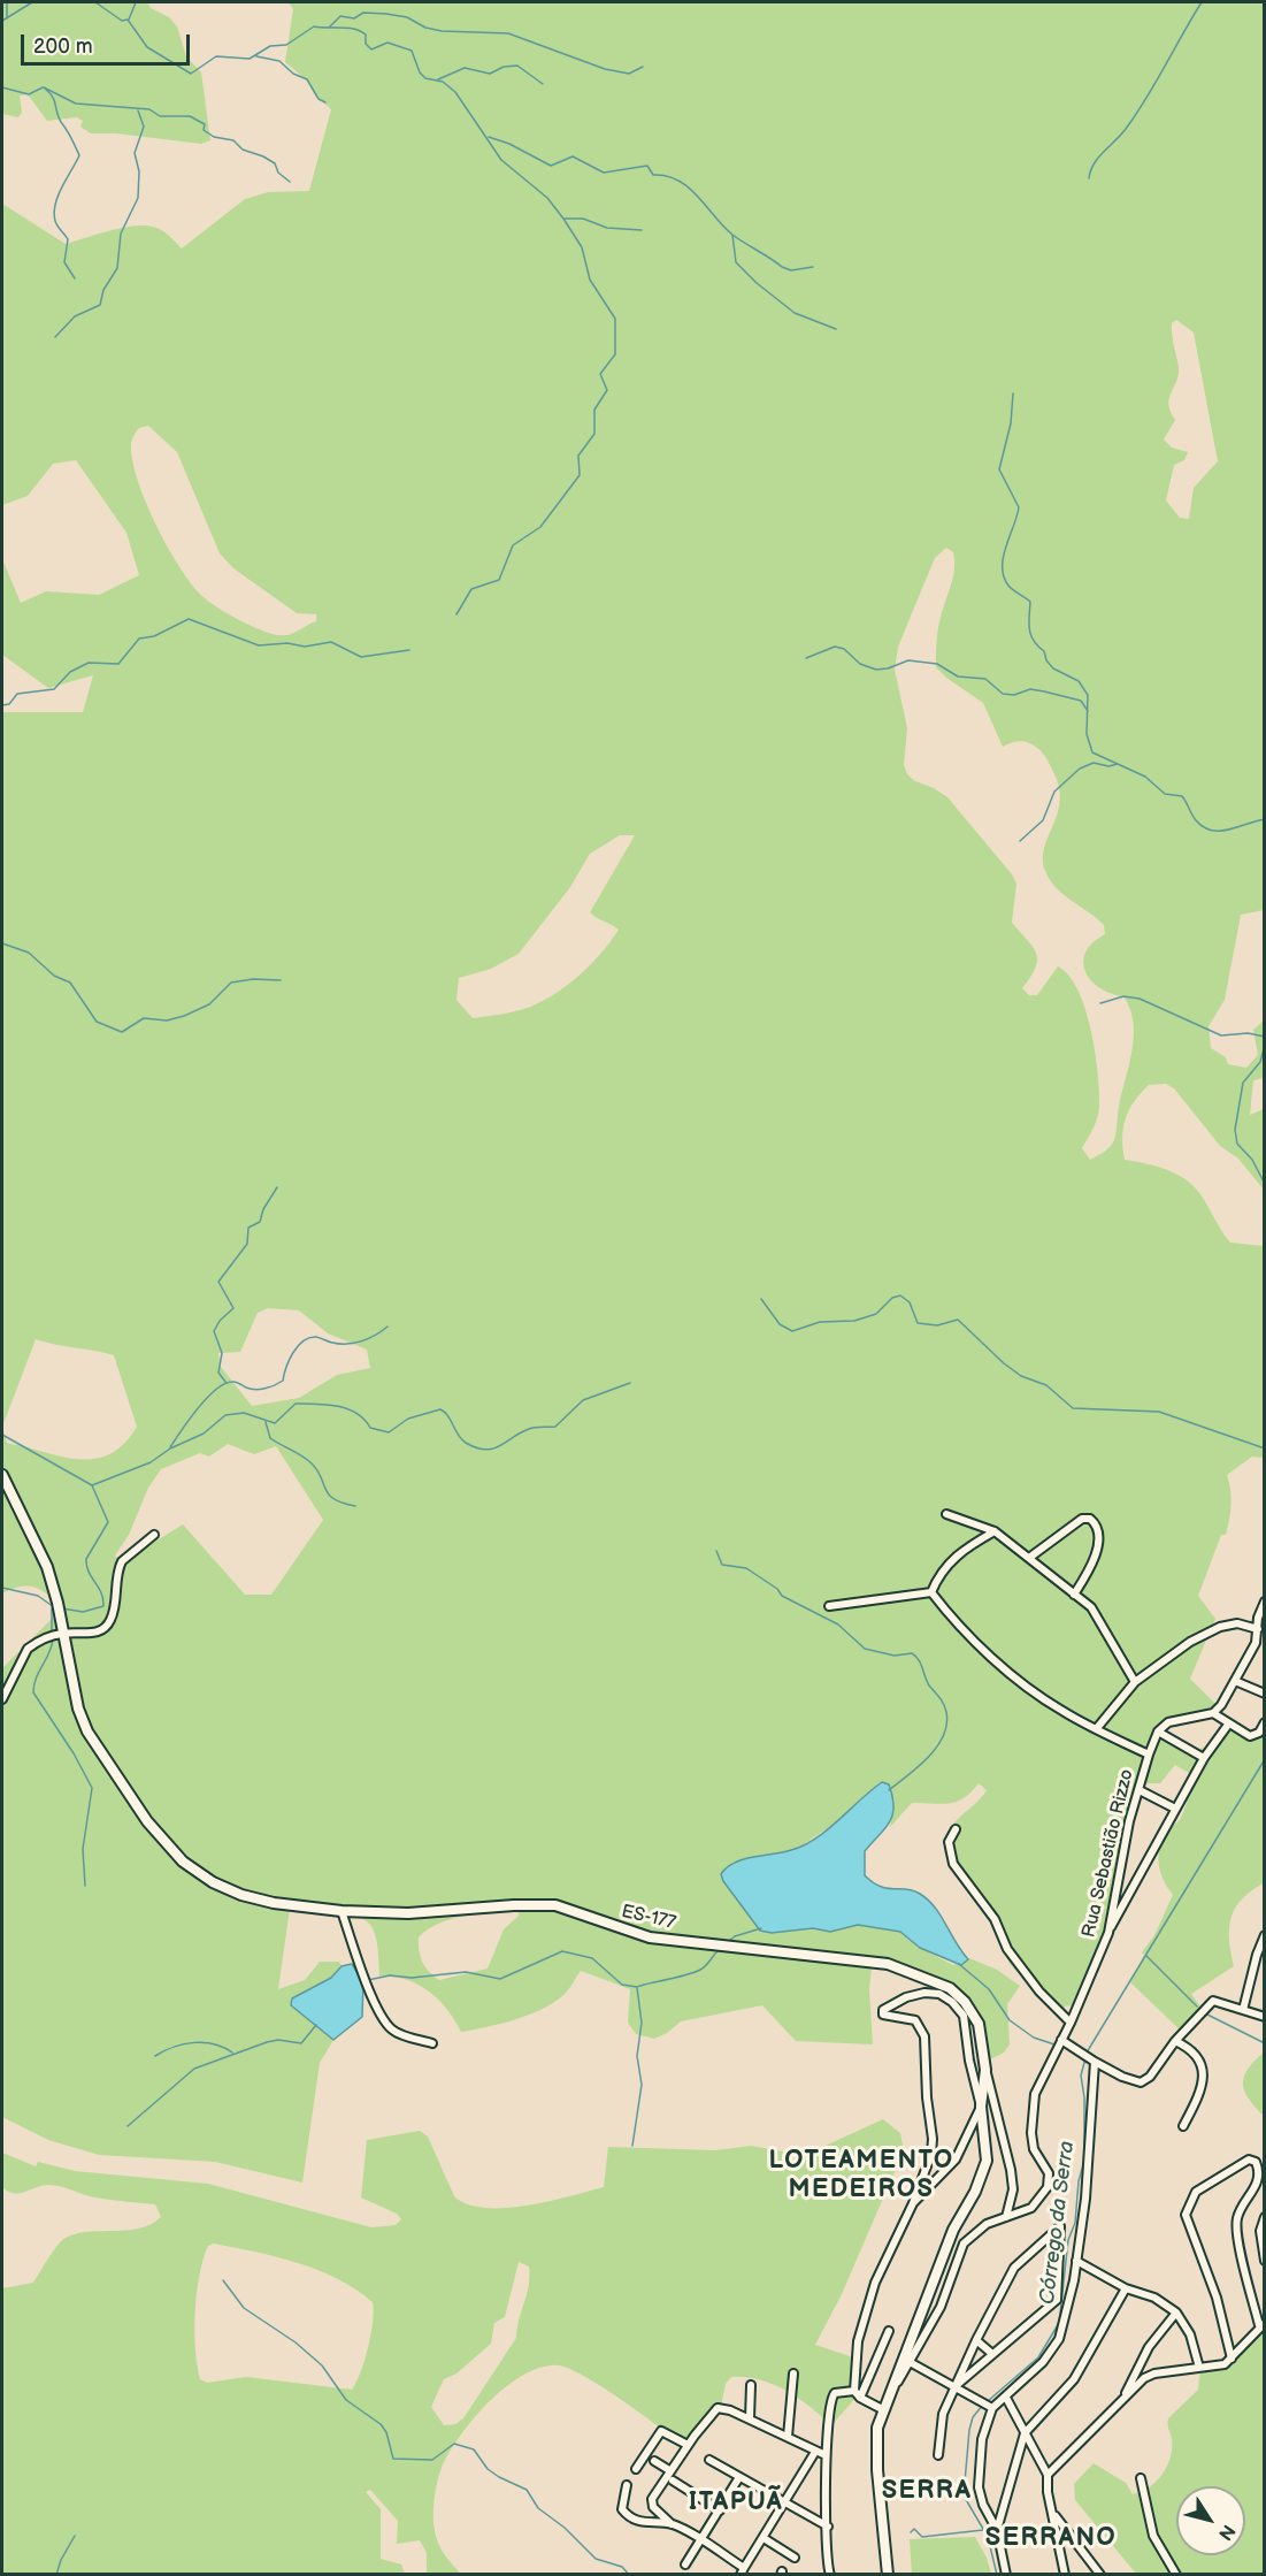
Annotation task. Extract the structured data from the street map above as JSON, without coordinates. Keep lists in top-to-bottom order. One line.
{"streets":{"main road":["ES-177"],"street":["Rua Sebastião Rizzo"]},"crossings":[["Rua Sebastião Rizzo","ES-177"]],"districts":["LOTEAMENTO MEDEIROS","SERRA","ITAPUÃ","SERRANO"],"water":["Córrego da Serra"],"scale_bar":"200 m","north":"bottom right"}
